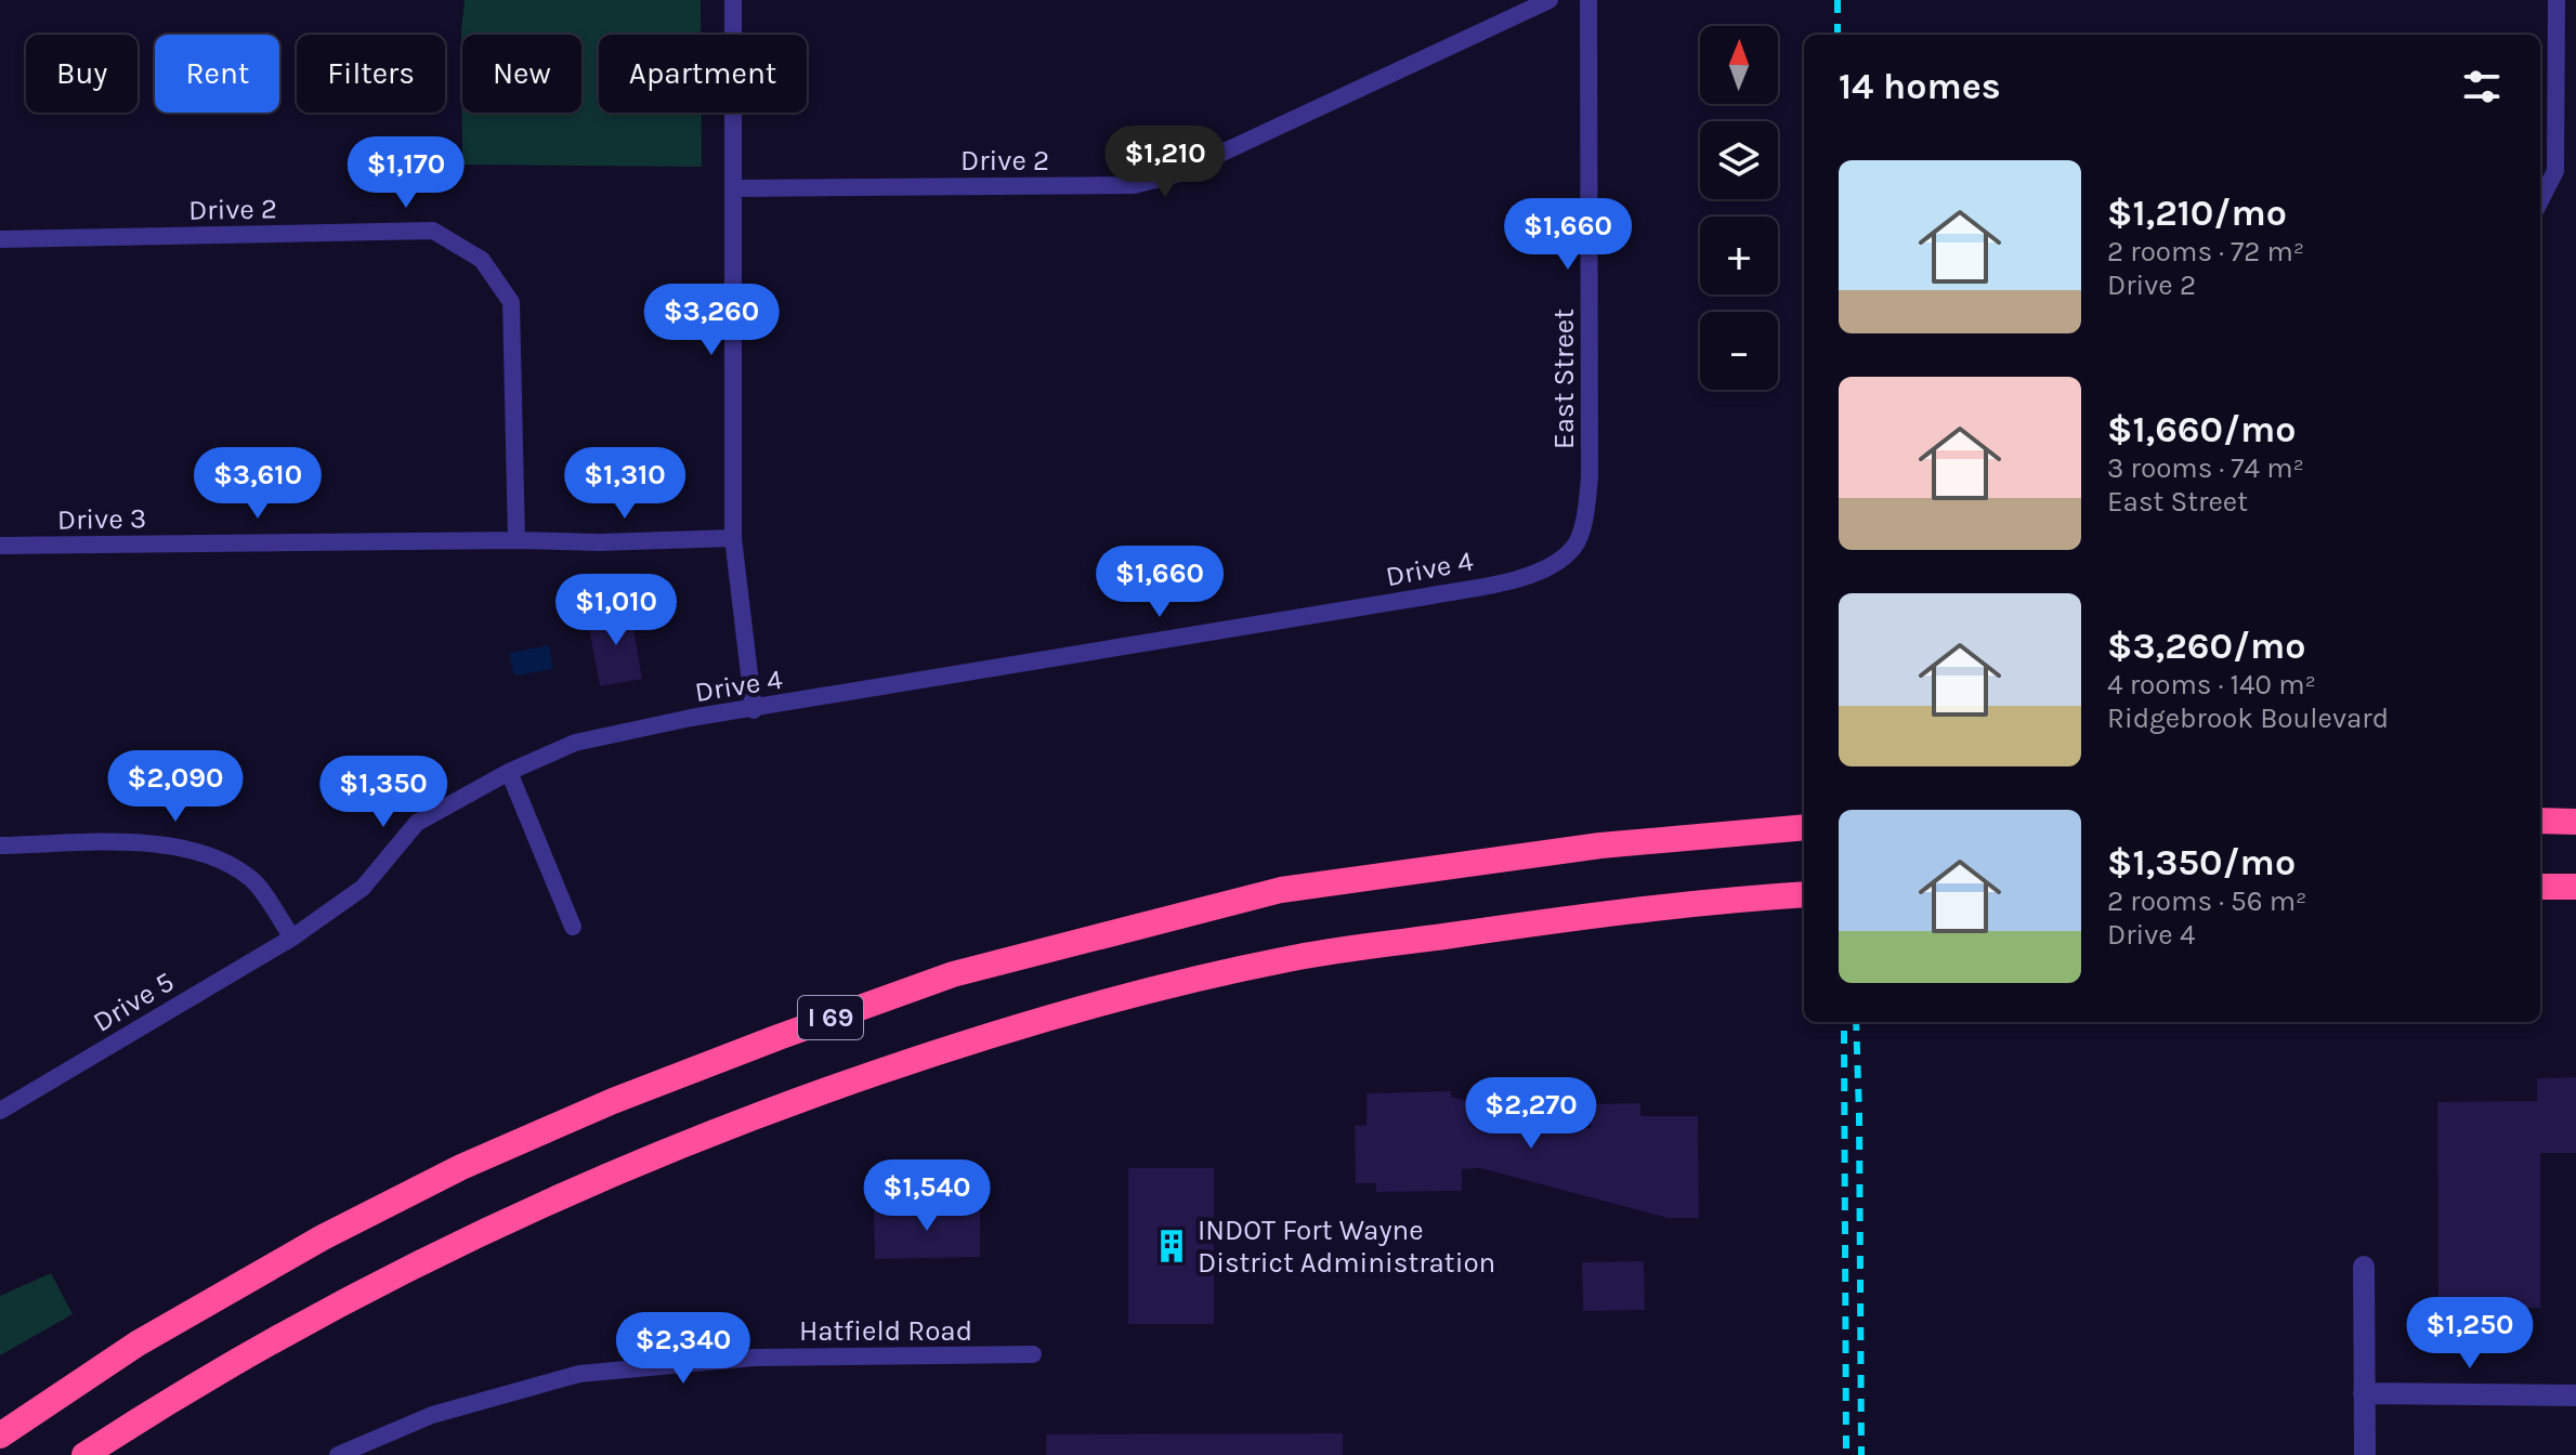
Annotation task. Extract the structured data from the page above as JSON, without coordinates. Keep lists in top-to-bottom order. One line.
{"streets":{"highway":["I 69"],"street":["Drive 2","East Street","Drive 3","Drive 4","Drive 5","Hatfield Road"]},"crossings":[["Drive 2","Drive 3"],["East Street","Drive 4"],["Drive 4","Drive 5"]],"places":{"building":["INDOT Fort Wayne District Administration"]},"north":"top","page":{"map_buttons":["+","−"],"chip":["Buy","Rent","Filters","New","Apartment"],"heading":"14 homes","price":["$1,210","$1,170","$1,660","$3,260","$3,610","$1,310","$1,660","$1,010","$2,090","$1,350","$2,270","$1,540","$1,250","$2,340"],"list":[{"name":"$1,210/mo","note":"2 rooms · 72 m² · Drive 2"},{"name":"$1,660/mo","note":"3 rooms · 74 m² · East Street"},{"name":"$3,260/mo","note":"4 rooms · 140 m² · Ridgebrook Boulevard"},{"name":"$1,350/mo","note":"2 rooms · 56 m² · Drive 4"}]}}
